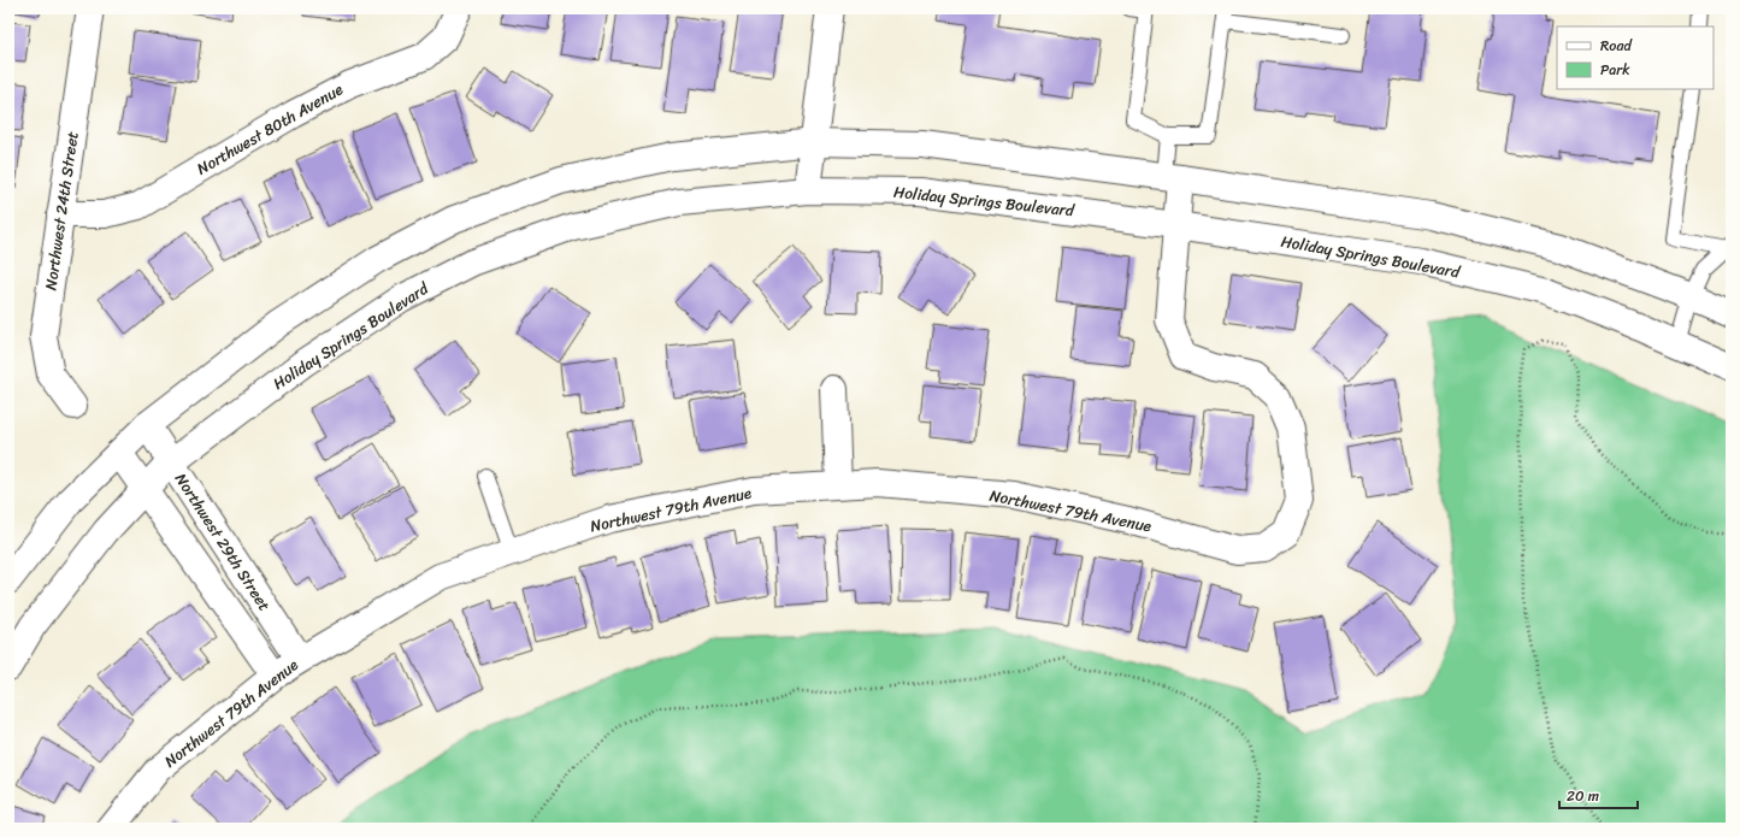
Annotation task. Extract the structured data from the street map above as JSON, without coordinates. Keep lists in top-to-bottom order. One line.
{"streets":{"street":["Northwest 80th Avenue","Holiday Springs Boulevard","Northwest 24th Street","Northwest 79th Avenue","Northwest 29th Street"]},"crossings":[["Northwest 80th Avenue","Northwest 24th Street"],["Holiday Springs Boulevard","Northwest 79th Avenue"],["Holiday Springs Boulevard","Northwest 29th Street"],["Northwest 79th Avenue","Northwest 29th Street"]],"legend":["Road","Park"],"scale_bar":"20 m"}
